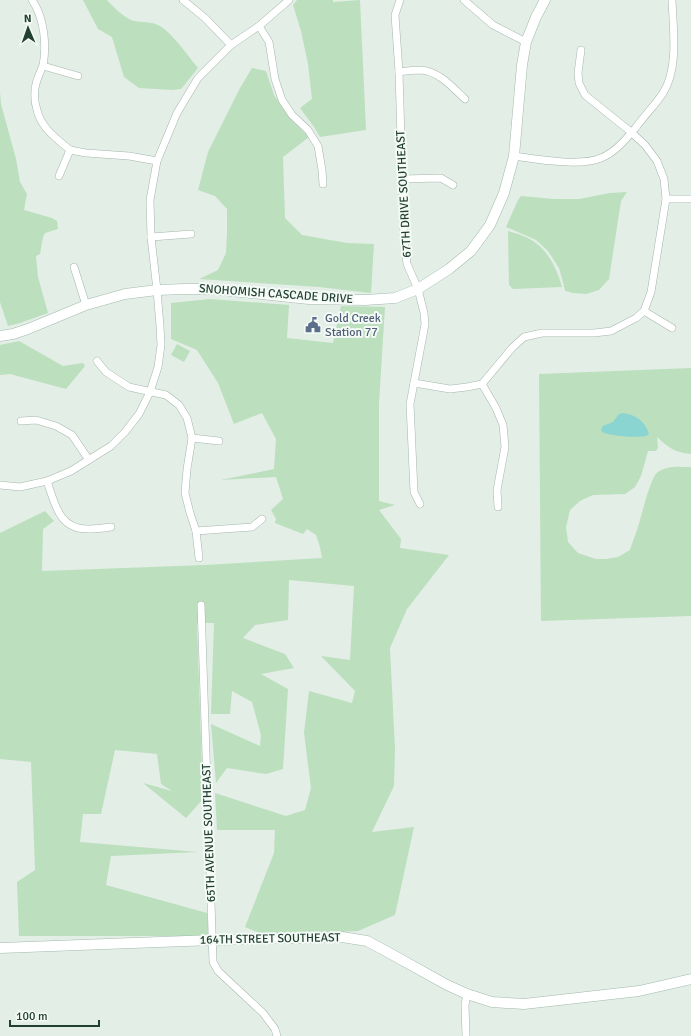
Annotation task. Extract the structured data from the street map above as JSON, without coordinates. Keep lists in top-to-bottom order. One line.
{"streets":{"street":["67TH DRIVE SOUTHEAST","SNOHOMISH CASCADE DRIVE","65TH AVENUE SOUTHEAST","164TH STREET SOUTHEAST"]},"crossings":[["67TH DRIVE SOUTHEAST","SNOHOMISH CASCADE DRIVE"],["65TH AVENUE SOUTHEAST","164TH STREET SOUTHEAST"]],"places":{"public building":["Gold Creek Station 77"]},"scale_bar":"100 m","north":"top"}
